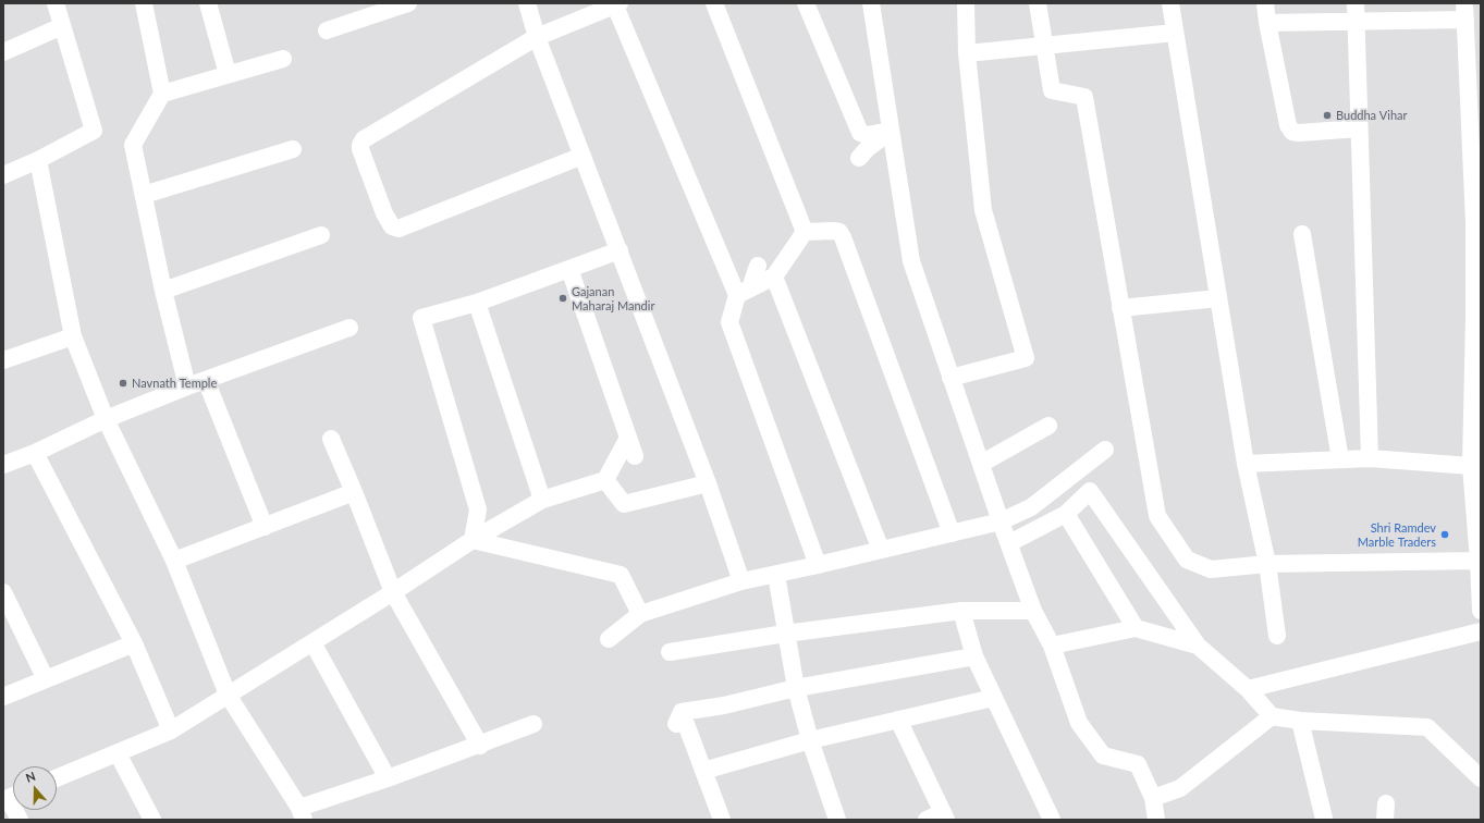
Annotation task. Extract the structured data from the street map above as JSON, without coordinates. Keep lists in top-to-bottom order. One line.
{"places":["Buddha Vihar","Gajanan Maharaj Mandir","Navnath Temple","Shri Ramdev Marble Traders"],"north":"top"}
